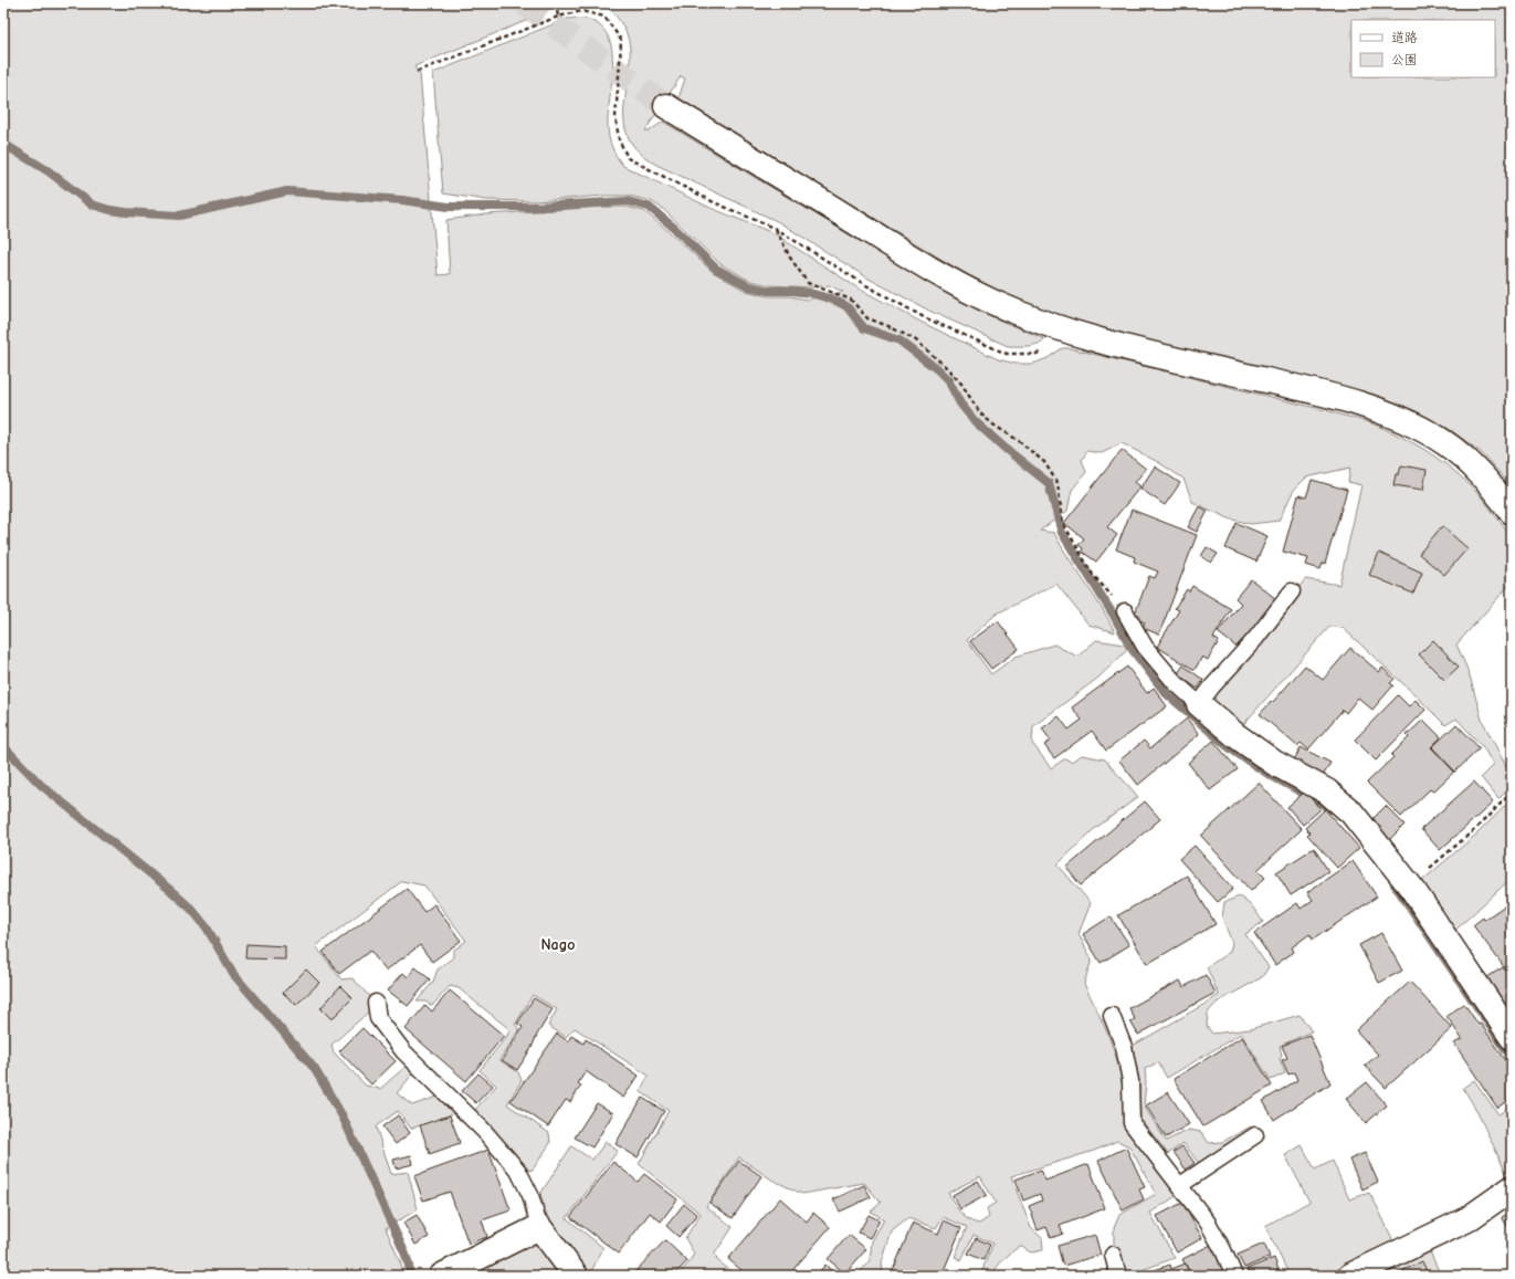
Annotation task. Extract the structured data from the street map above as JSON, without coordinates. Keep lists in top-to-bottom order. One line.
{"districts":["Nago"],"legend":["道路","公園"]}
